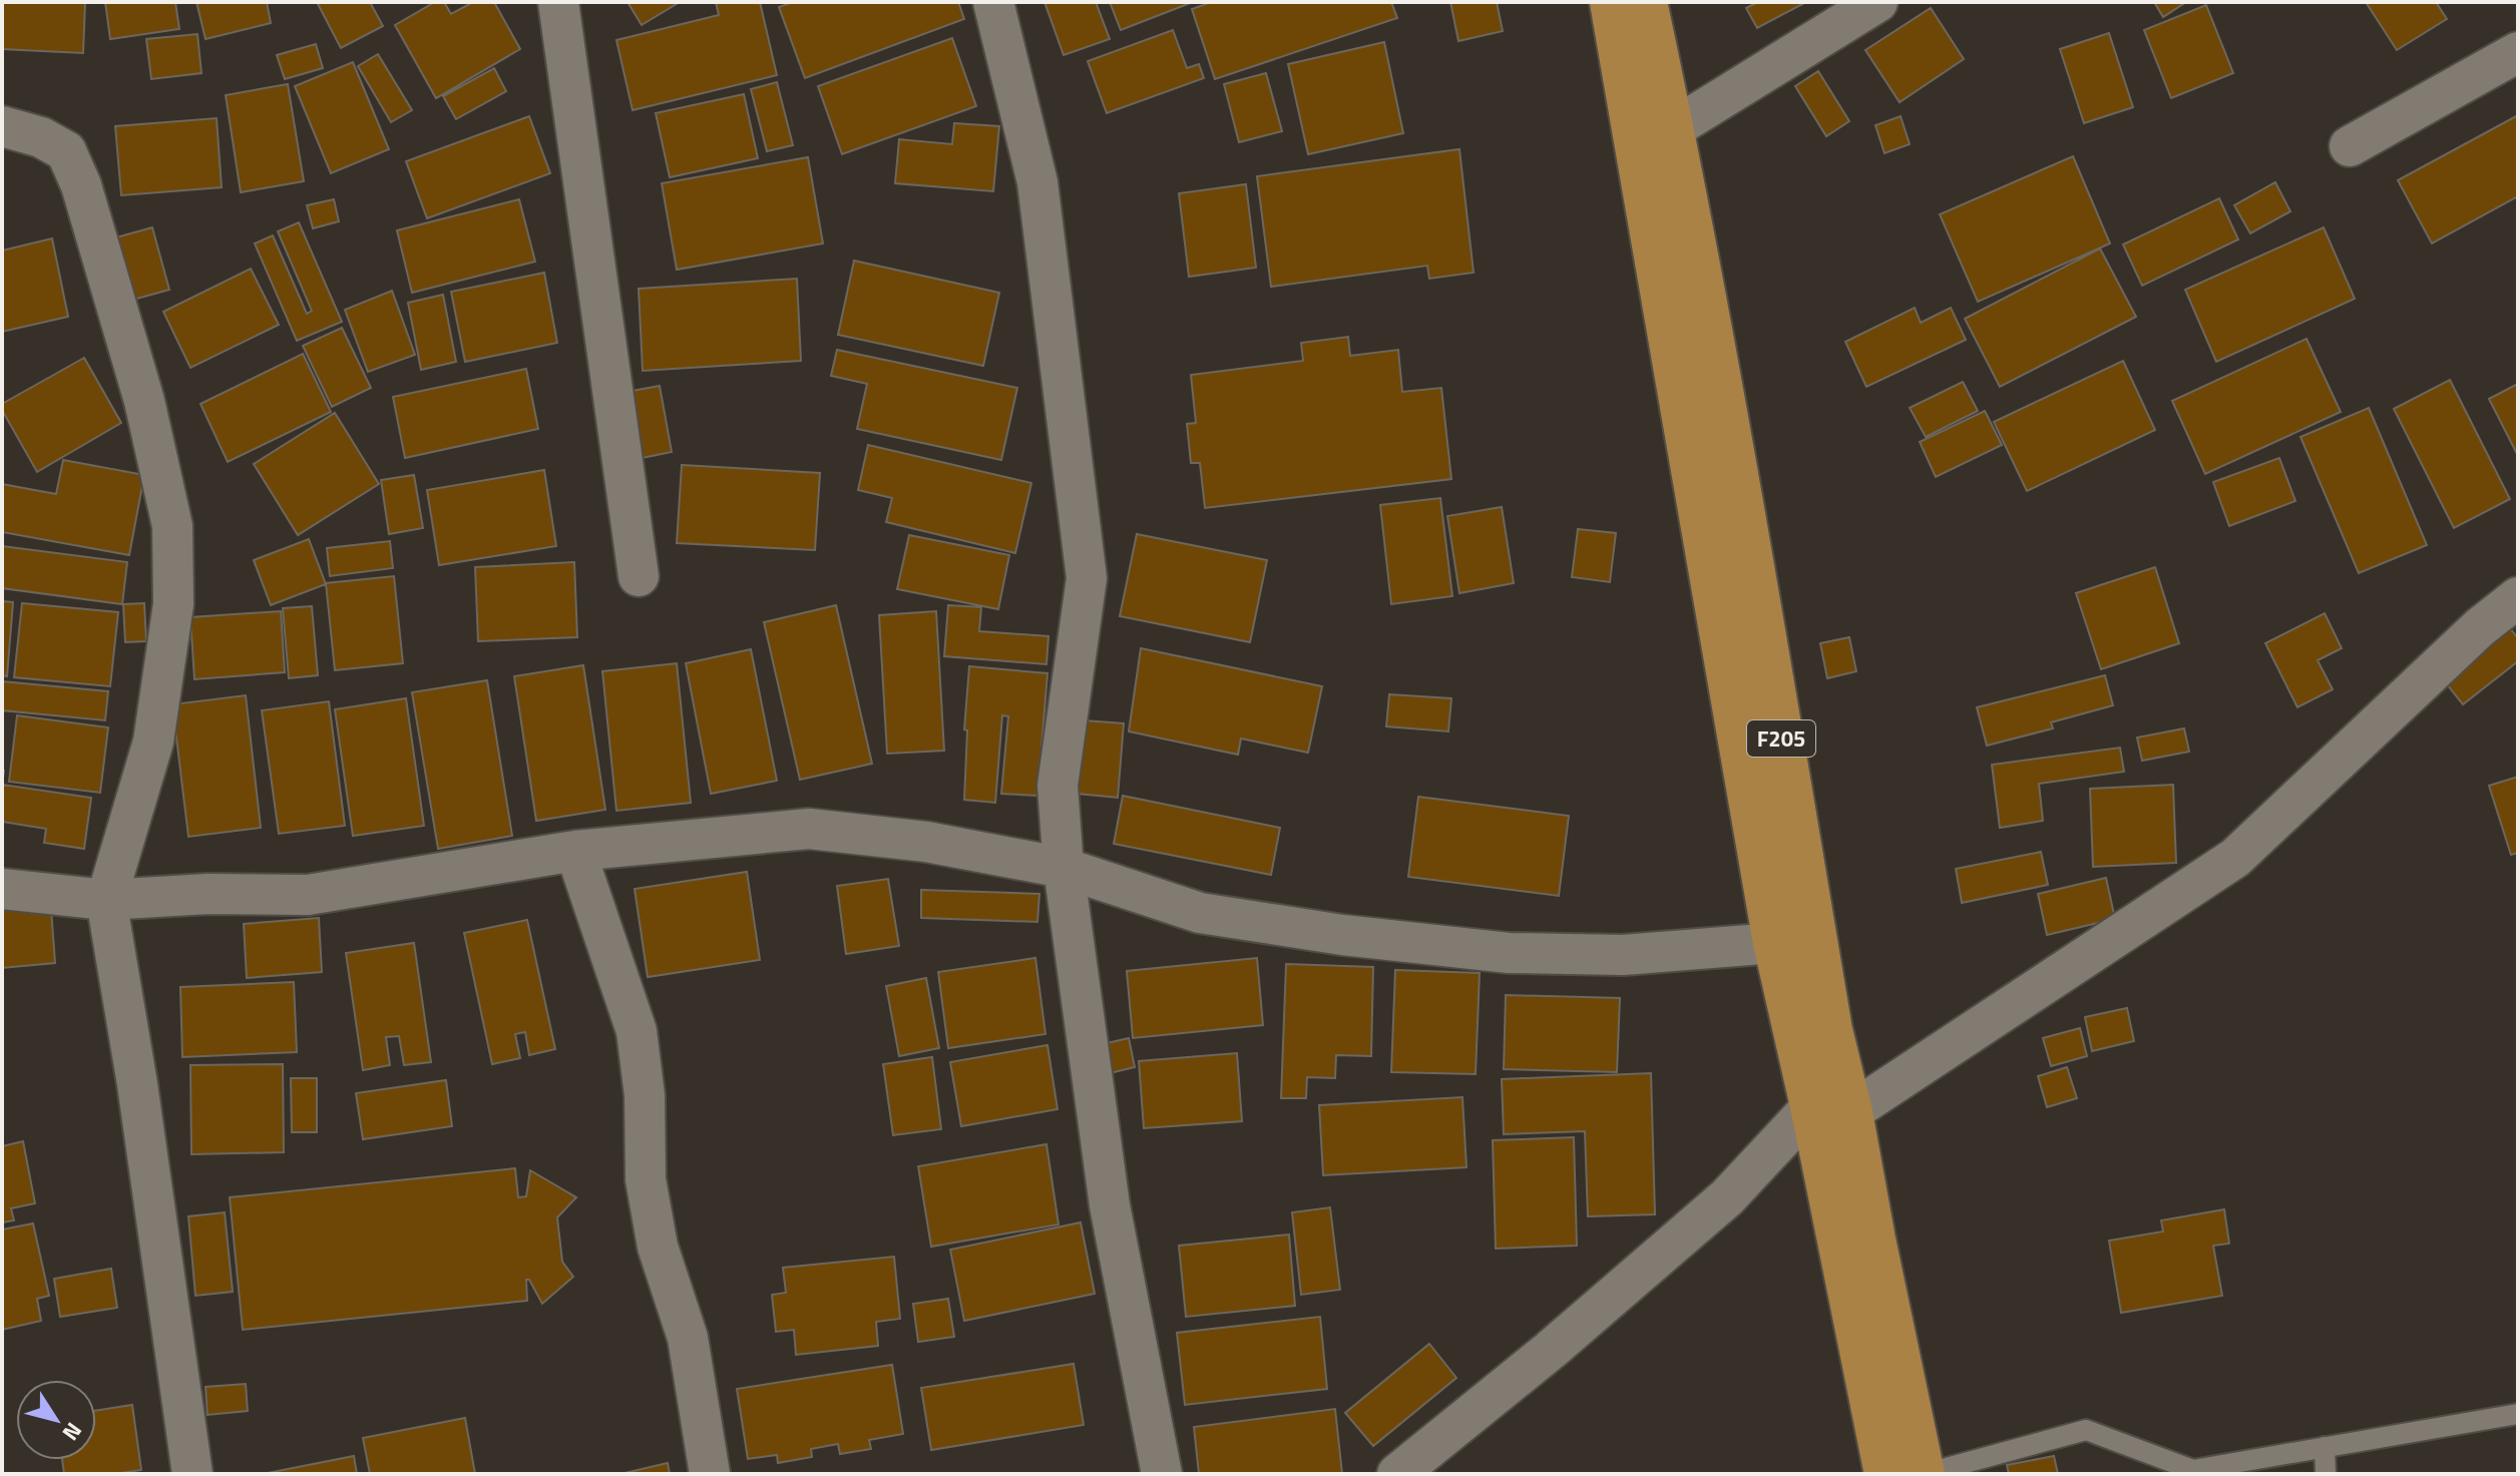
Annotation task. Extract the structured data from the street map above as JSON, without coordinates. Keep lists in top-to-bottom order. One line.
{"streets":{"main road":["F205"]},"north":"bottom right"}
